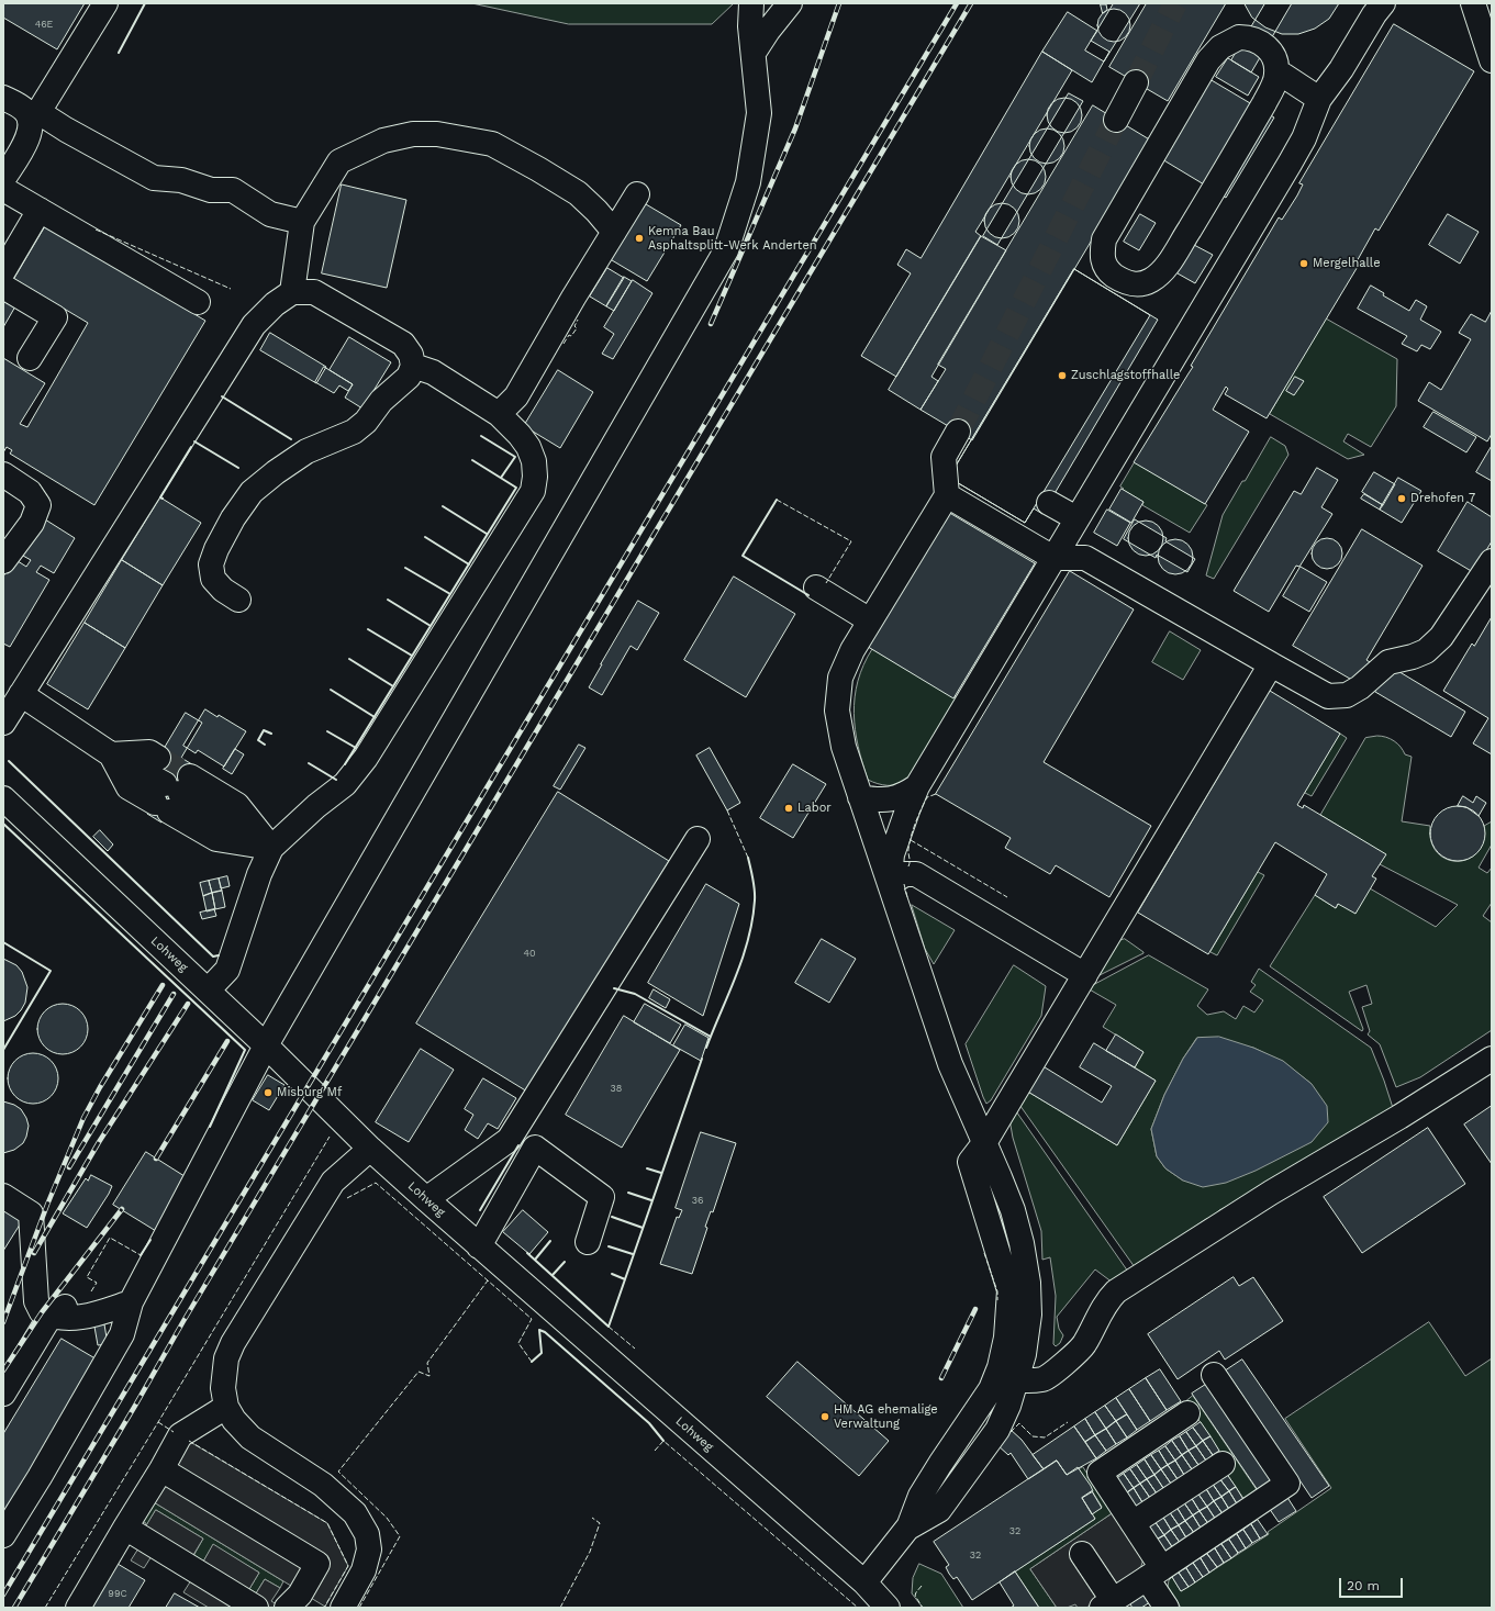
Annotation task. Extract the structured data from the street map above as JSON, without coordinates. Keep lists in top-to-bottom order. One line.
{"streets":{"street":["Lohweg"]},"places":["Kemna Bau Asphaltsplitt-Werk Anderten","Mergelhalle","Zuschlagstoffhalle","Drehofen 7","Labor","Misburg Mf","HM AG ehemalige Verwaltung"],"house_numbers":["46E","40","38","36","32","32","99C"],"scale_bar":"20 m"}
